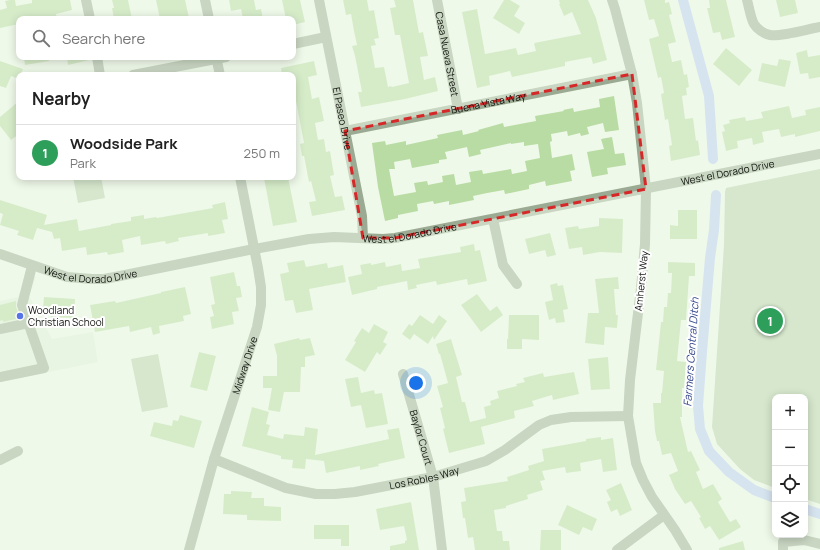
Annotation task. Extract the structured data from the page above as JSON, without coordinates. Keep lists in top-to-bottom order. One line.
{"streets":{"street":["Casa Nueva Street","Buena Vista Way","El Paseo Drive","West el Dorado Drive","Amherst Way","Midway Drive","Baylor Court","Los Robles Way"]},"crossings":[["Casa Nueva Street","Buena Vista Way"],["Buena Vista Way","El Paseo Drive"],["Buena Vista Way","Amherst Way"],["El Paseo Drive","West el Dorado Drive"],["West el Dorado Drive","Amherst Way"],["West el Dorado Drive","Midway Drive"],["Amherst Way","Los Robles Way"],["Midway Drive","Los Robles Way"],["Baylor Court","Los Robles Way"]],"water":["Farmers Central Ditch"],"places":["Woodland Christian School"],"page":{"search":"Search here","heading":"Nearby","list":[{"mark":"1","name":"Woodside Park","note":"Park","value":"250 m"}],"pins":"1","map_buttons":["+","−"]}}
